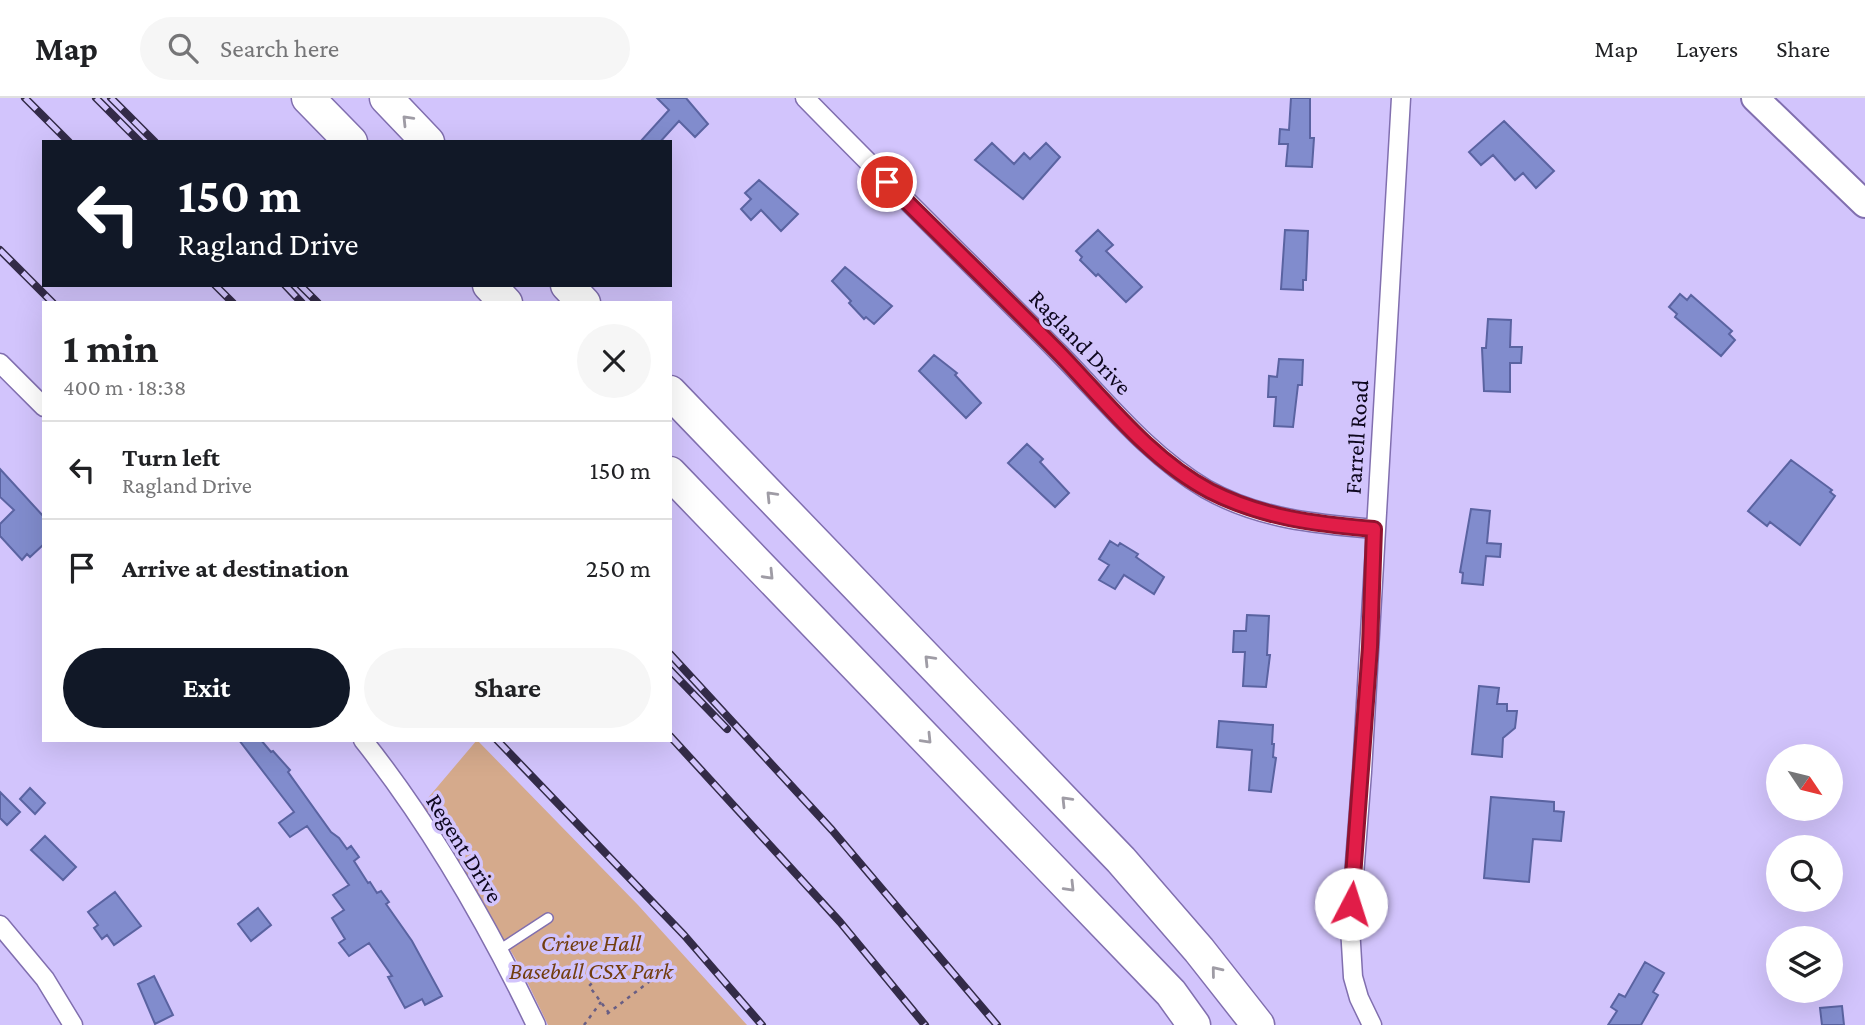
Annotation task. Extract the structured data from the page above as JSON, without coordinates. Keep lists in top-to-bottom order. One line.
{"streets":{"street":["Ragland Drive","Farrell Road","Regent Drive"]},"crossings":[["Ragland Drive","Farrell Road"]],"parks":["Crieve Hall Baseball CSX Park"],"north":"bottom right","page":{"header":"Map","search":"Search here","nav":["Map","Layers","Share"],"turn":["150 m","Ragland Drive"],"heading":["1 min","400 m · 18:38"],"list":[{"name":"Turn left","note":"Ragland Drive","value":"150 m"},{"name":"Arrive at destination","value":"250 m"}],"buttons":["Exit","Share"]}}
